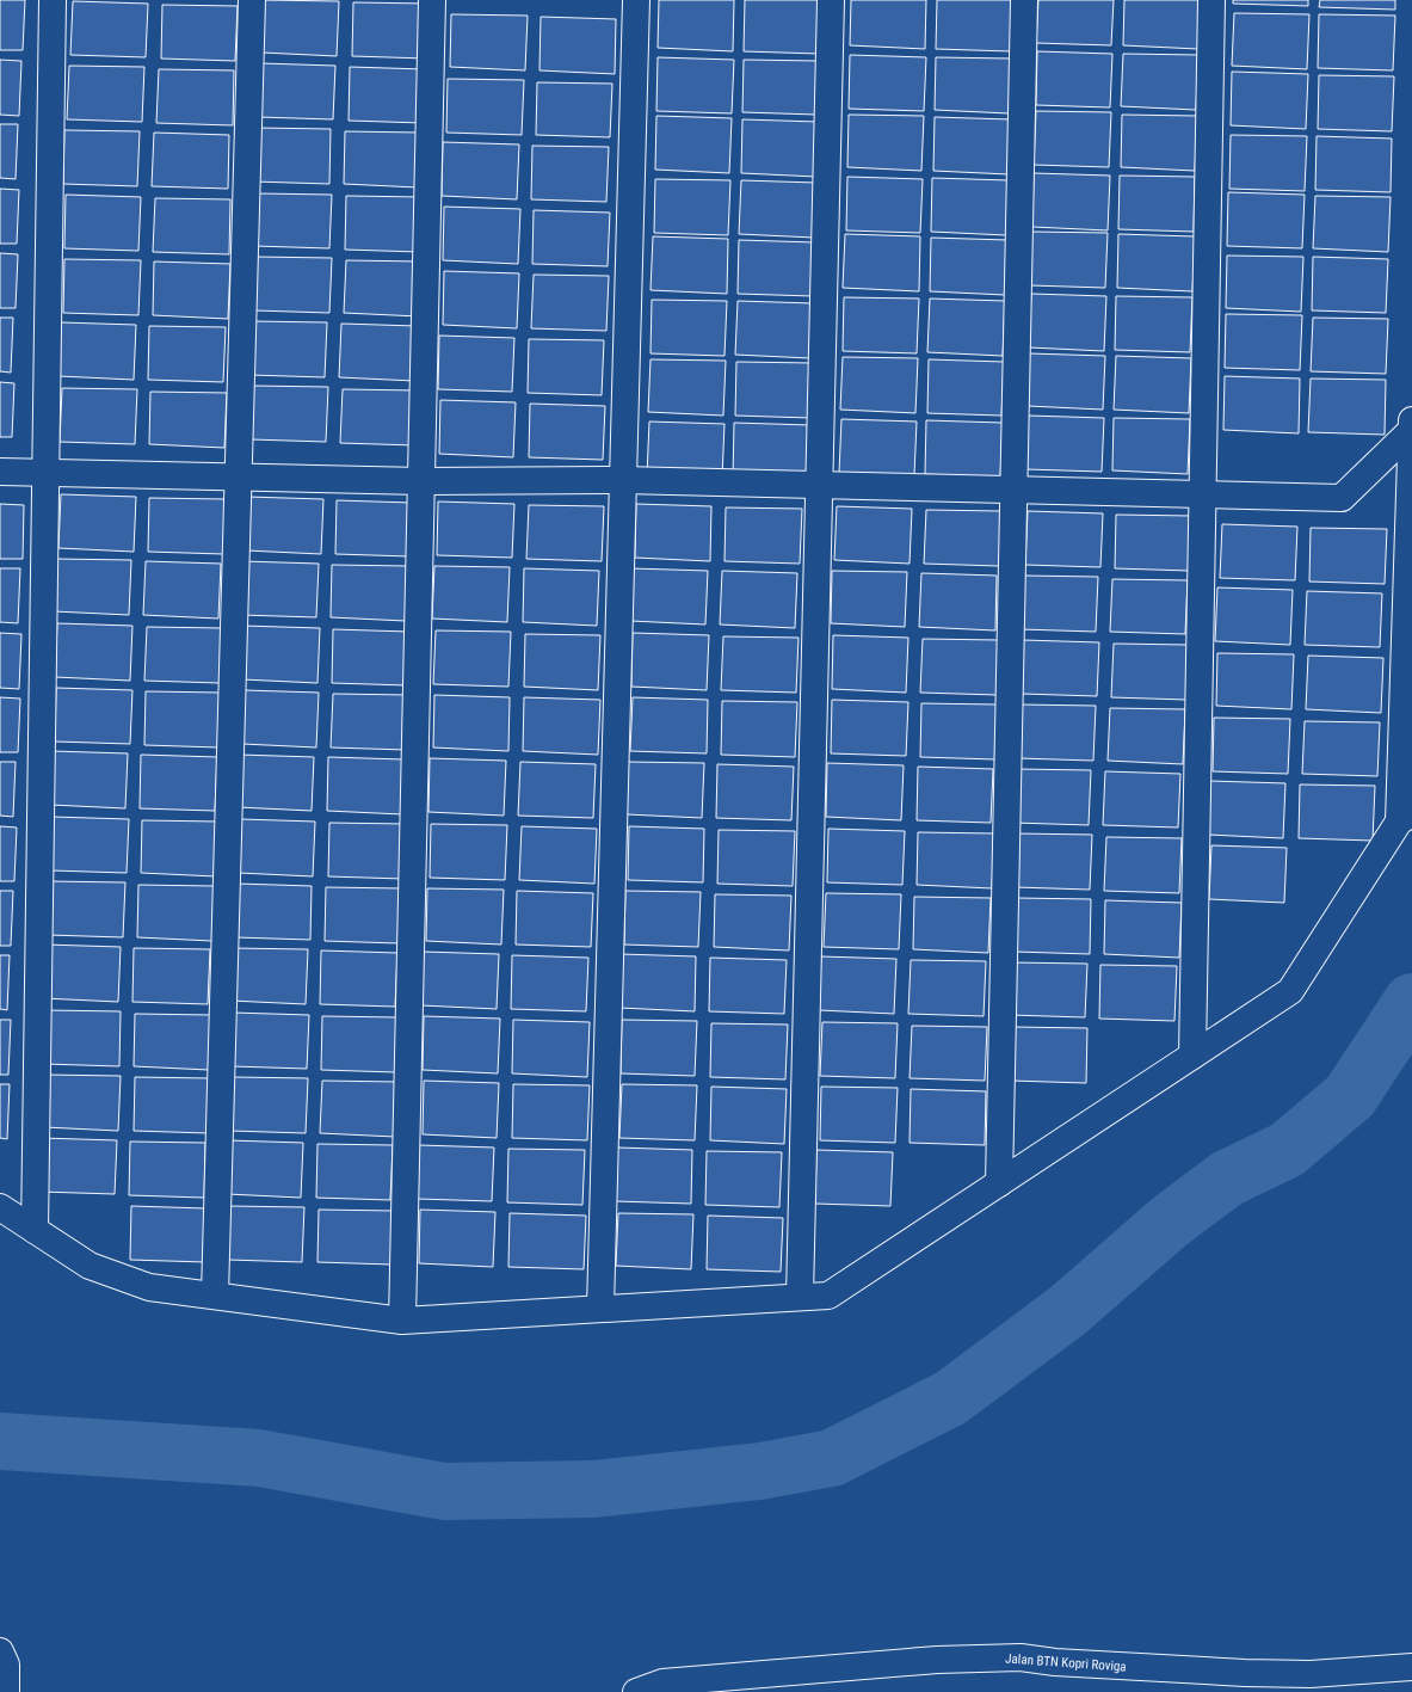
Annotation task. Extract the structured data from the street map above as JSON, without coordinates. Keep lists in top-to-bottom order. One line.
{"streets":{"street":["Jalan BTN Kopri Roviga"]}}
